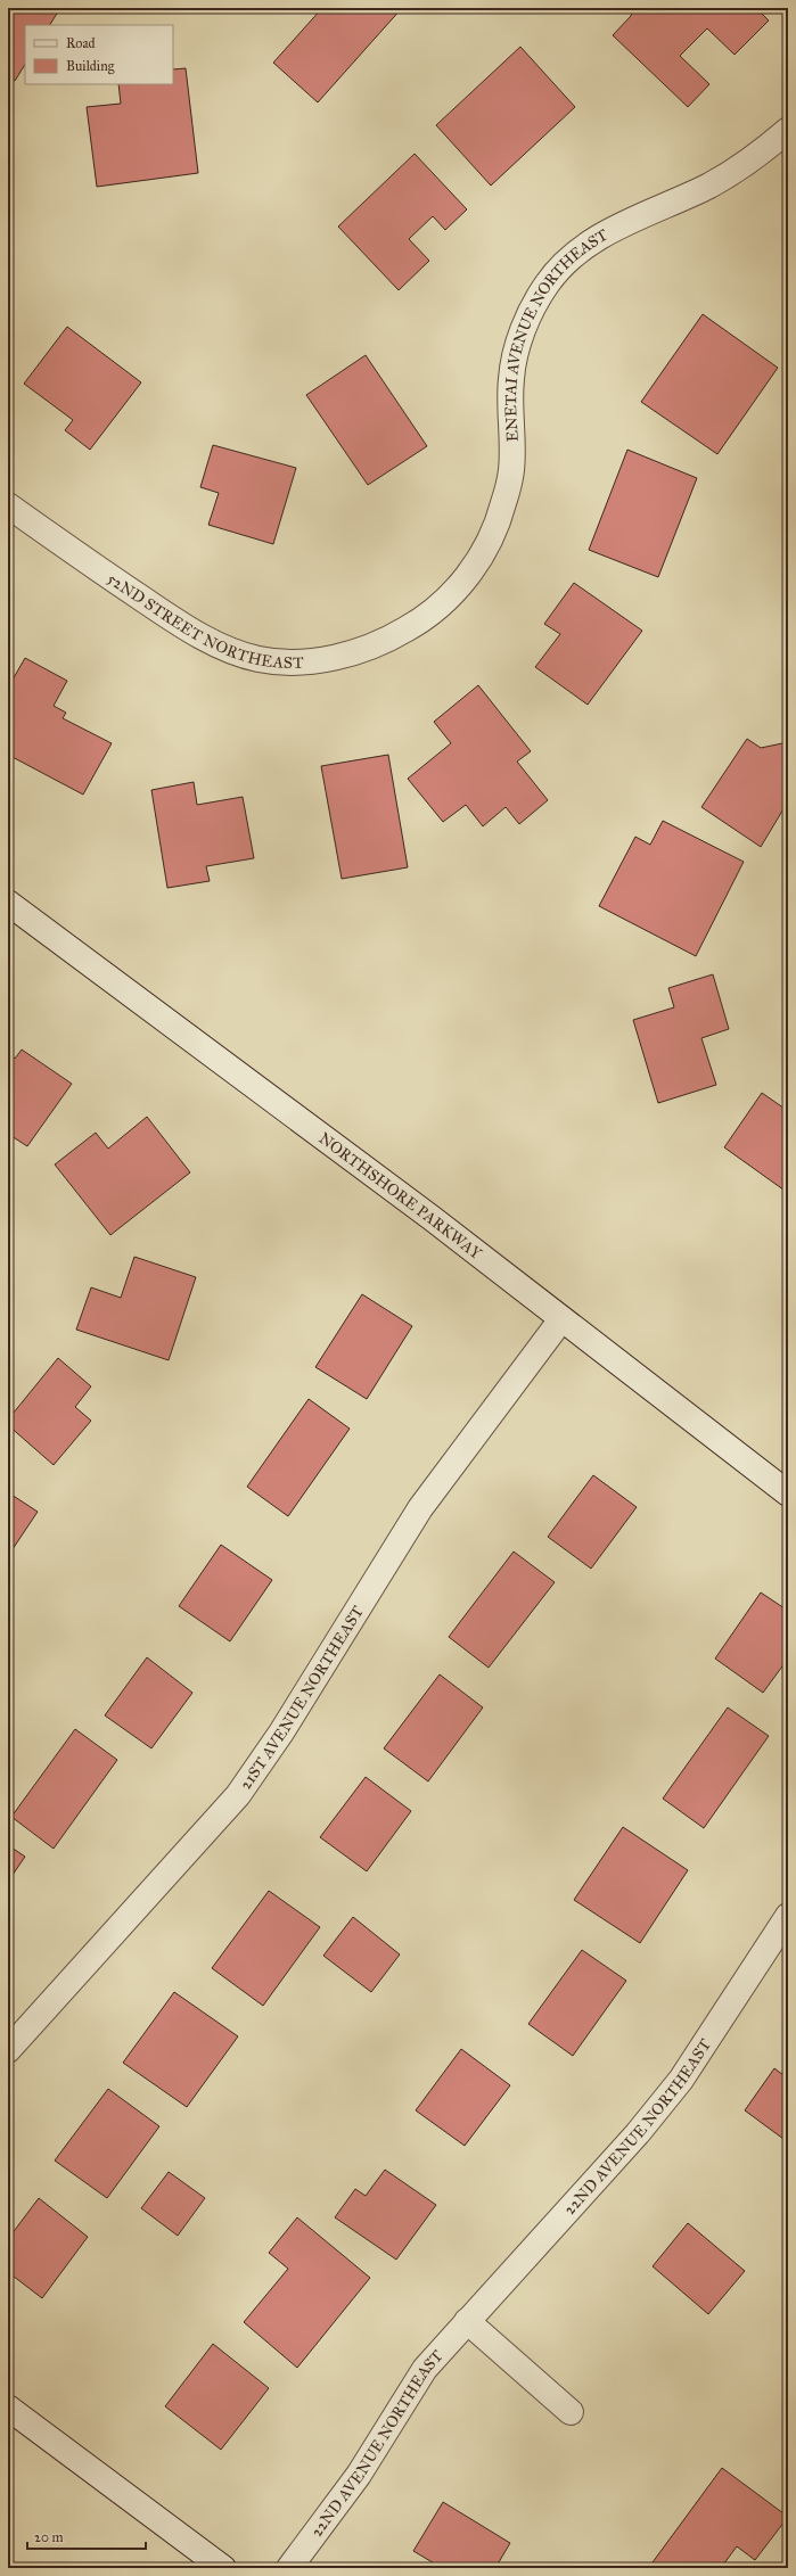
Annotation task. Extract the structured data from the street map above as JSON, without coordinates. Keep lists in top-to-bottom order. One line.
{"streets":{"street":["ENETAI AVENUE NORTHEAST","52ND STREET NORTHEAST","NORTHSHORE PARKWAY","21ST AVENUE NORTHEAST","22ND AVENUE NORTHEAST"]},"crossings":[["ENETAI AVENUE NORTHEAST","52ND STREET NORTHEAST"],["NORTHSHORE PARKWAY","21ST AVENUE NORTHEAST"]],"legend":["Road","Building"],"scale_bar":"20 m"}
